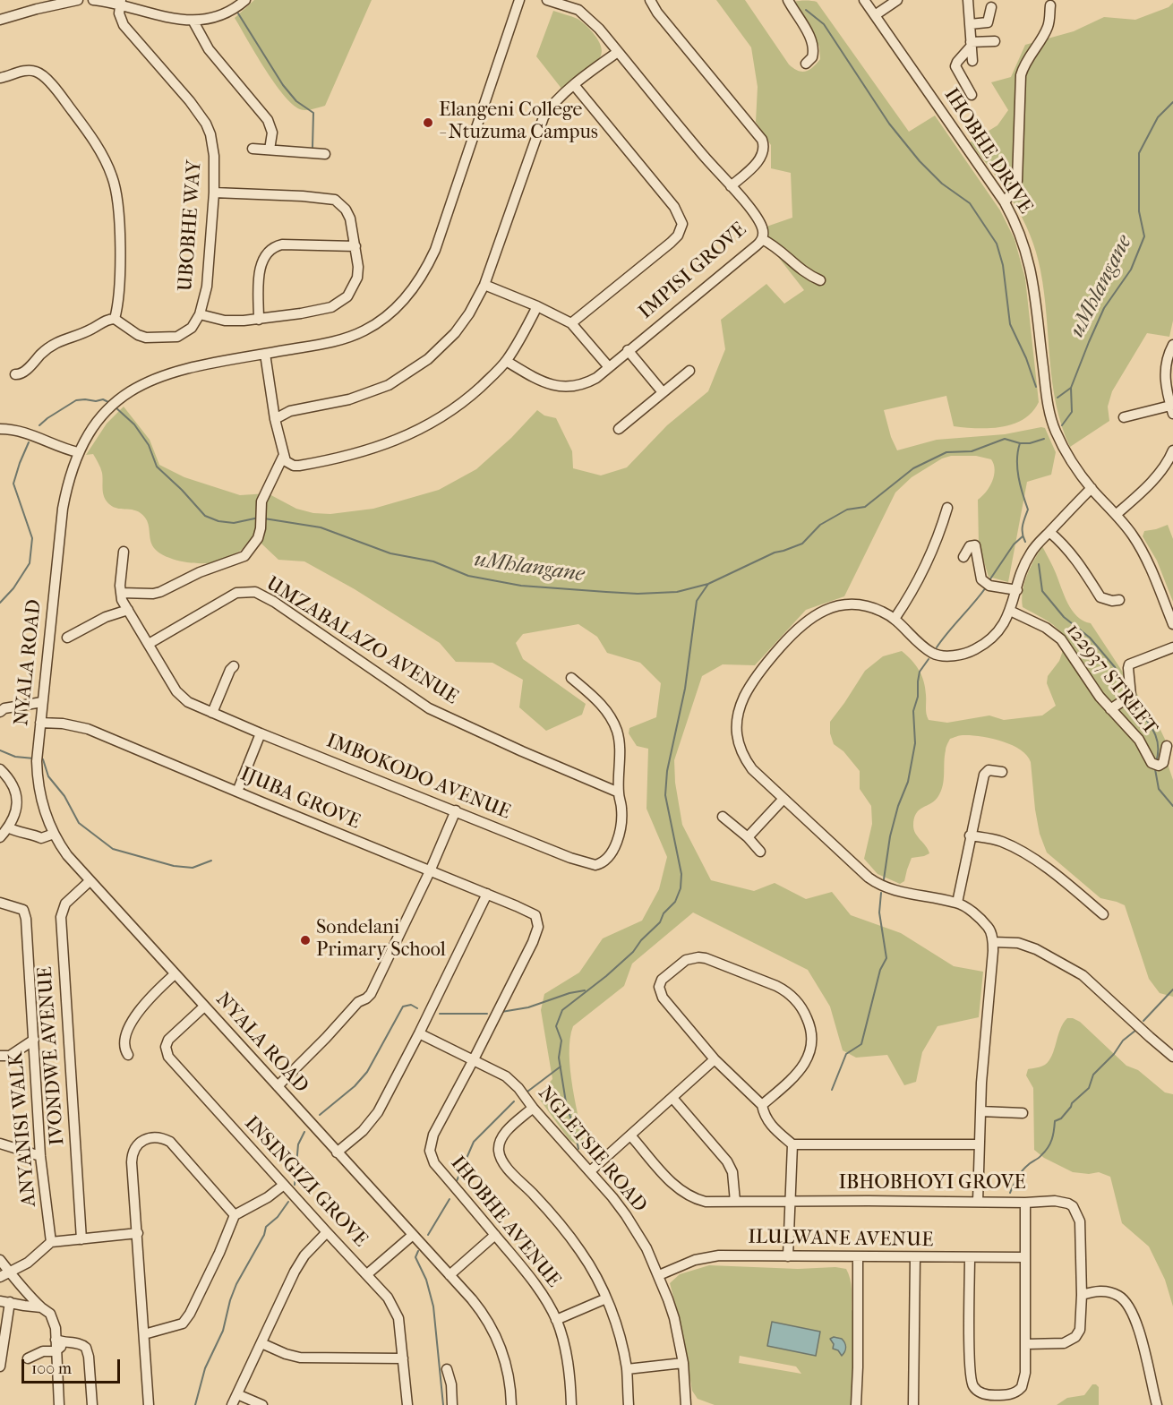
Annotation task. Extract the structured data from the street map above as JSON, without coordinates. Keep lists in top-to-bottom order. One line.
{"streets":{"street":["IHOBHE DRIVE","UBOBHE WAY","IMPISI GROVE","UMZABALAZO AVENUE","NYALA ROAD","122937 STREET","IMBOKODO AVENUE","IJUBA GROVE","IVONDWE AVENUE","ANYANISI WALK","NGLETSIE ROAD","INSINGIZI GROVE","IBHOBHOYI GROVE","IHOBHE AVENUE","ILULWANE AVENUE"]},"crossings":[["UMZABALAZO AVENUE","IMBOKODO AVENUE"],["NYALA ROAD","IJUBA GROVE"],["NYALA ROAD","IVONDWE AVENUE"],["NYALA ROAD","INSINGIZI GROVE"],["IJUBA GROVE","IHOBHE AVENUE"],["NGLETSIE ROAD","IHOBHE AVENUE"],["NGLETSIE ROAD","ILULWANE AVENUE"]],"water":["uMhlangane"],"places":["Elangeni College - Ntuzuma Campus","Sondelani Primary School"],"scale_bar":"100 m"}
